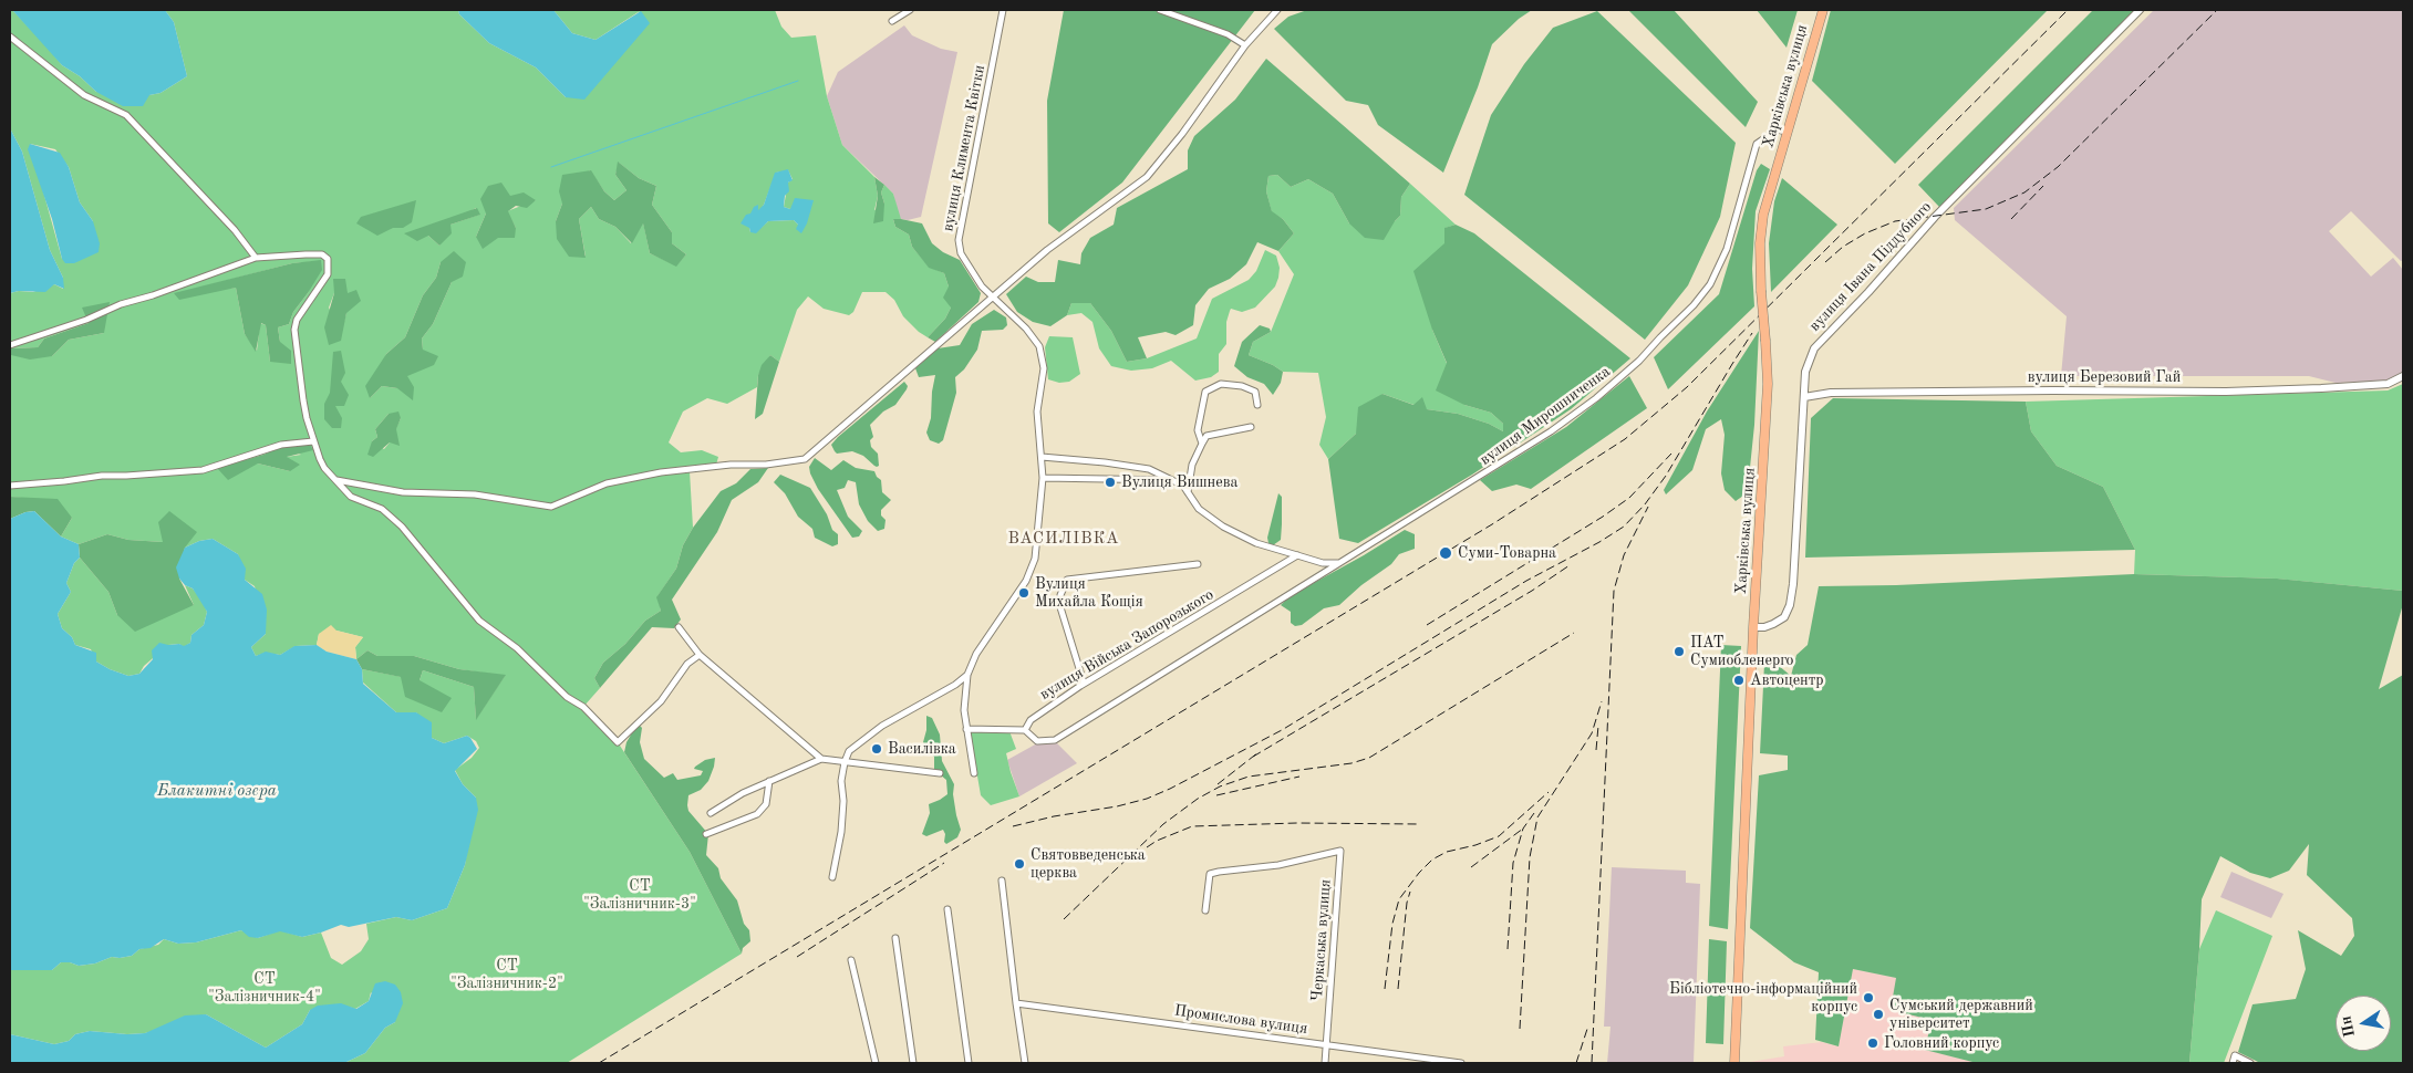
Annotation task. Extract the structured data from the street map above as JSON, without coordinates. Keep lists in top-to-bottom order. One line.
{"streets":{"main road":["Харківська вулиця"],"street":["вулиця Климента Квітки","вулиця Івана Піддубного","вулиця Березовий Гай","вулиця Мирошниченка","вулиця Війська Запорозького","Черкаська вулиця","Промислова вулиця"]},"crossings":[["Харківська вулиця","вулиця Івана Піддубного"],["Харківська вулиця","вулиця Мирошниченка"],["вулиця Івана Піддубного","вулиця Березовий Гай"],["вулиця Мирошниченка","вулиця Війська Запорозького"],["Черкаська вулиця","Промислова вулиця"]],"districts":["ВАСИЛІВКА"],"water":["Блакитні озера"],"parks":["СТ \"Залізничник-3\"","СТ \"Залізничник-2\"","СТ \"Залізничник-4\""],"places":["Вулиця Вишнева","Суми-Товарна","Вулиця Михайла Кощія","ПАТ Сумиобленерго","Автоцентр","Василівка","Святовведенська церква","Бібліотечно-інформаційний корпус","Сумський державний університет","Головний корпус"],"north":"left"}
